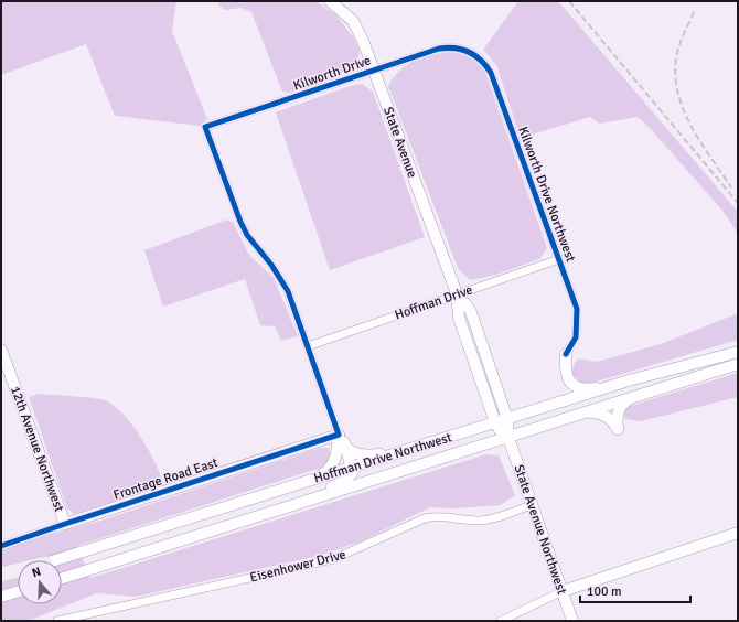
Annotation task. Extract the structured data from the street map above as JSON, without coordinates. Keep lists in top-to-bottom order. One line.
{"streets":{"main road":["State Avenue","12th Avenue Northwest","Hoffman Drive Northwest","Frontage Road East","State Avenue Northwest"],"street":["Kilworth Drive","Kilworth Drive Northwest","Hoffman Drive","Eisenhower Drive"]},"crossings":[["Kilworth Drive","State Avenue"],["Kilworth Drive","Kilworth Drive Northwest"],["Kilworth Drive","Hoffman Drive"],["State Avenue","Hoffman Drive"],["State Avenue","State Avenue Northwest"],["Kilworth Drive Northwest","Hoffman Drive"],["Hoffman Drive","State Avenue Northwest"],["12th Avenue Northwest","Frontage Road East"],["Hoffman Drive Northwest","State Avenue Northwest"],["State Avenue Northwest","Eisenhower Drive"]],"scale_bar":"100 m","north":"top"}
